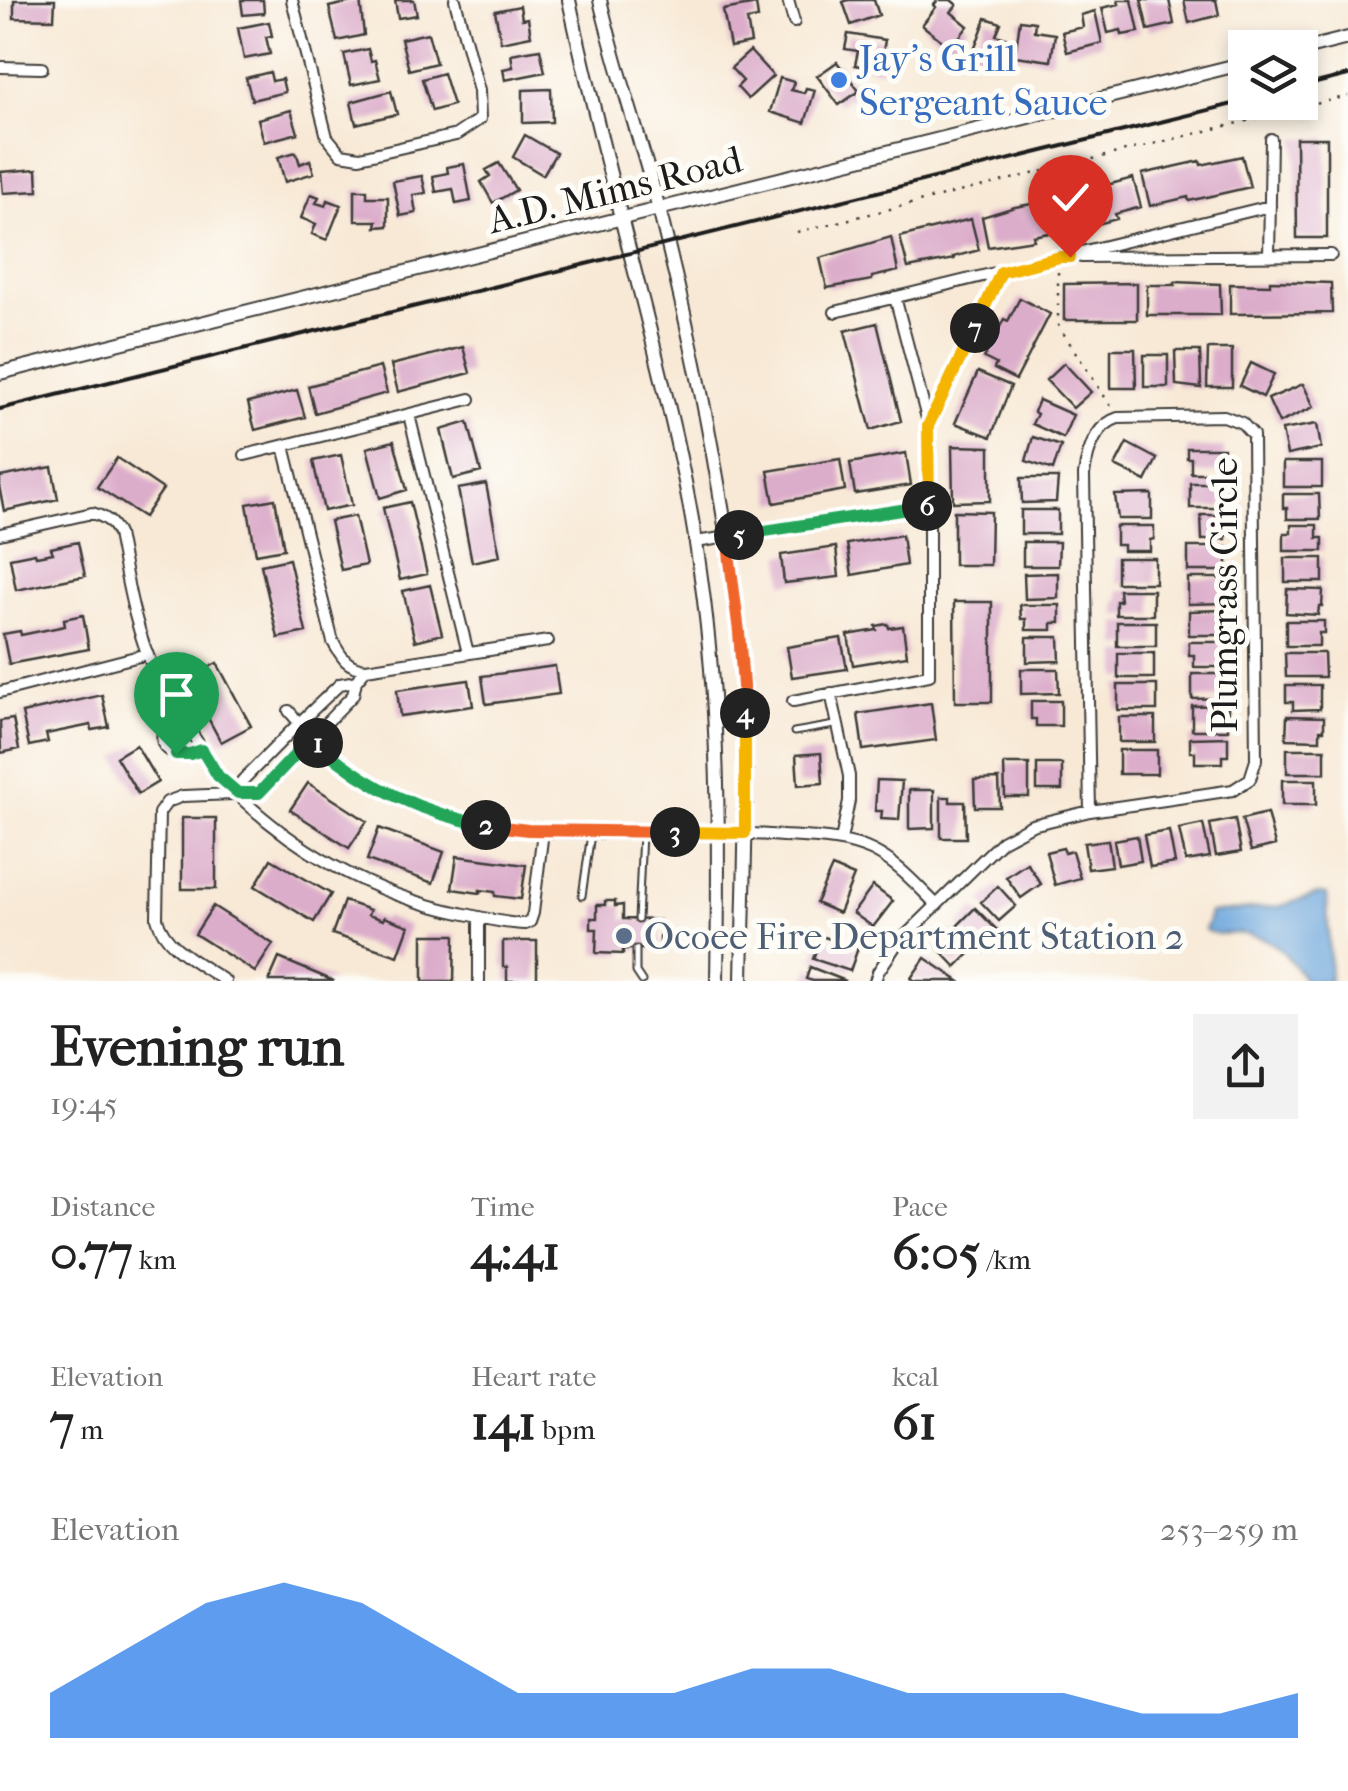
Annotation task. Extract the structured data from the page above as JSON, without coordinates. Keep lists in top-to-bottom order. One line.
{"streets":{"street":["A.D. Mims Road","Plumgrass Circle"]},"places":["Jay's Grill Sergeant Sauce","Ocoee Fire Department Station 2"],"page":{"pins":["7","6","5","4","1","2","3"],"heading":["Evening run","19:45"],"stats":[["Distance","0.77 km"],["Time","4:41"],["Pace","6:05 /km"],["Elevation","7 m"],["Heart rate","141 bpm"],["kcal","61"]],"chart":["Elevation","253–259 m"]}}
